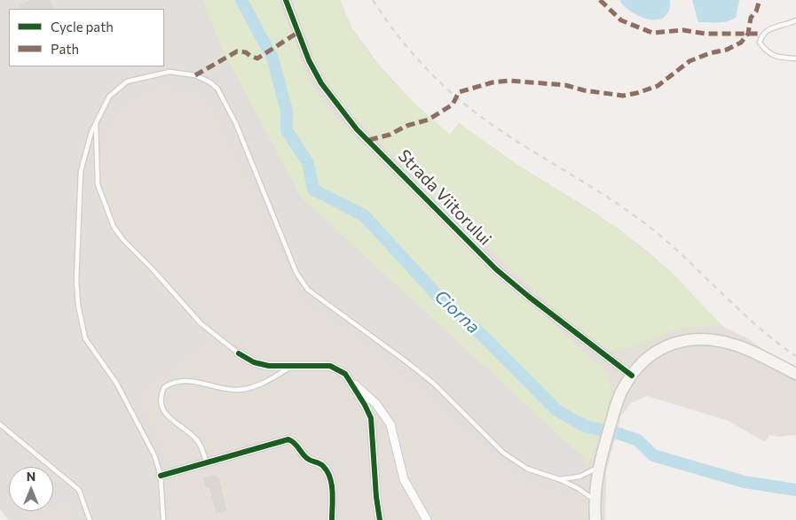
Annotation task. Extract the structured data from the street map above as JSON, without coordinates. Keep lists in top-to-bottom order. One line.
{"streets":{"street":["Strada Viitorului"]},"water":["Ciorna"],"legend":["Cycle path","Path"],"north":"top"}
